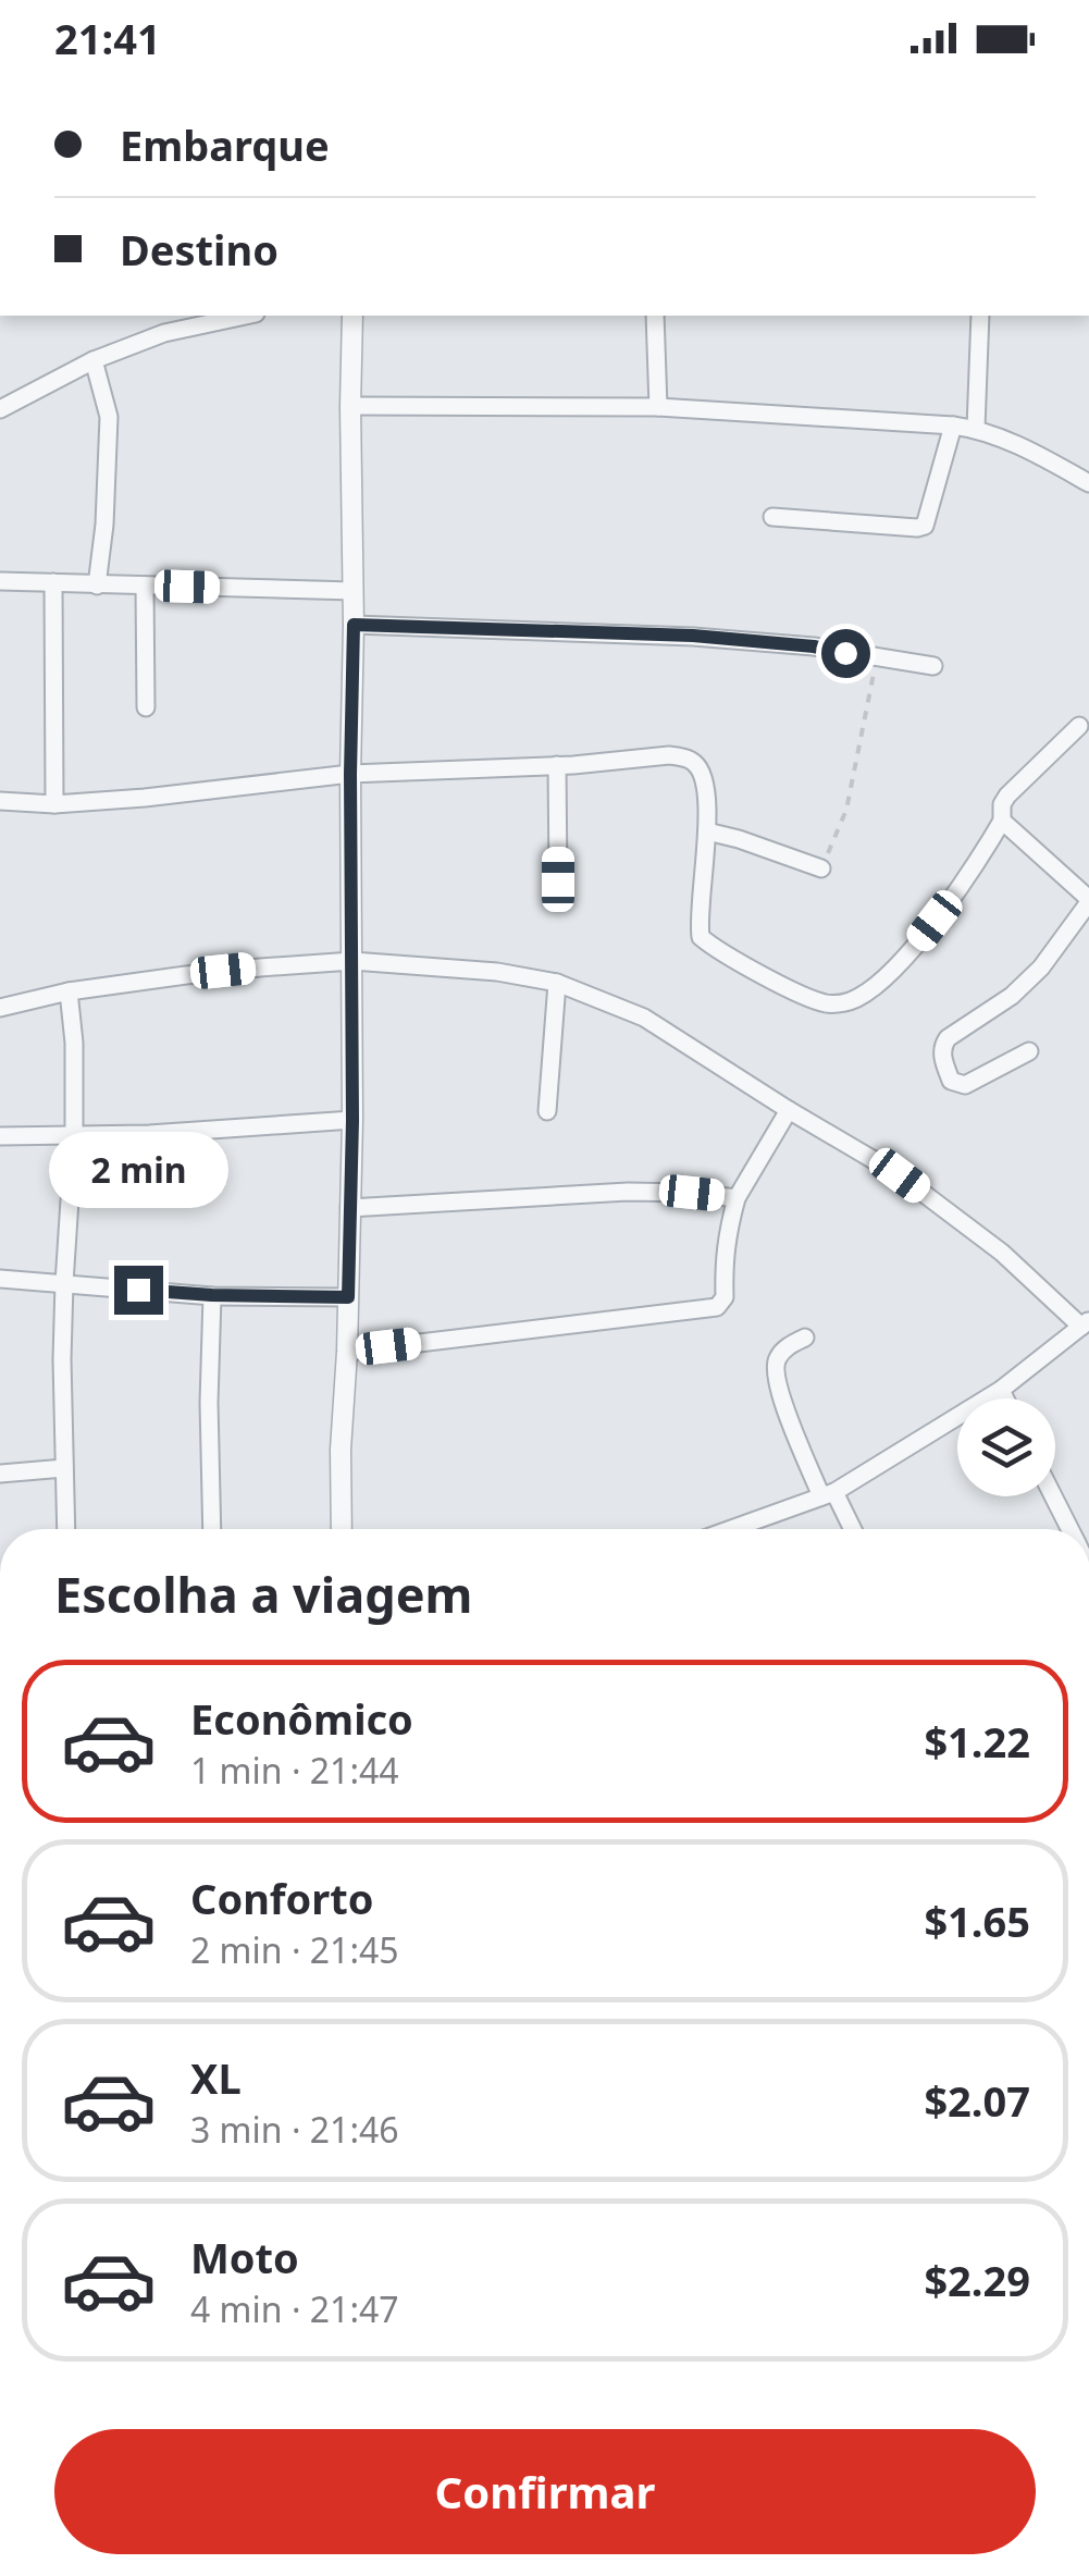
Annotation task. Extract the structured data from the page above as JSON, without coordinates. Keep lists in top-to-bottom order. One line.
{"page":{"status":"21:41","banner":["Embarque","Destino"],"bubble":"2 min","heading":"Escolha a viagem","list":[{"name":"Econômico","note":"1 min · 21:44","value":"$1.22"},{"name":"Conforto","note":"2 min · 21:45","value":"$1.65"},{"name":"XL","note":"3 min · 21:46","value":"$2.07"},{"name":"Moto","note":"4 min · 21:47","value":"$2.29"}],"buttons":"Confirmar"}}
